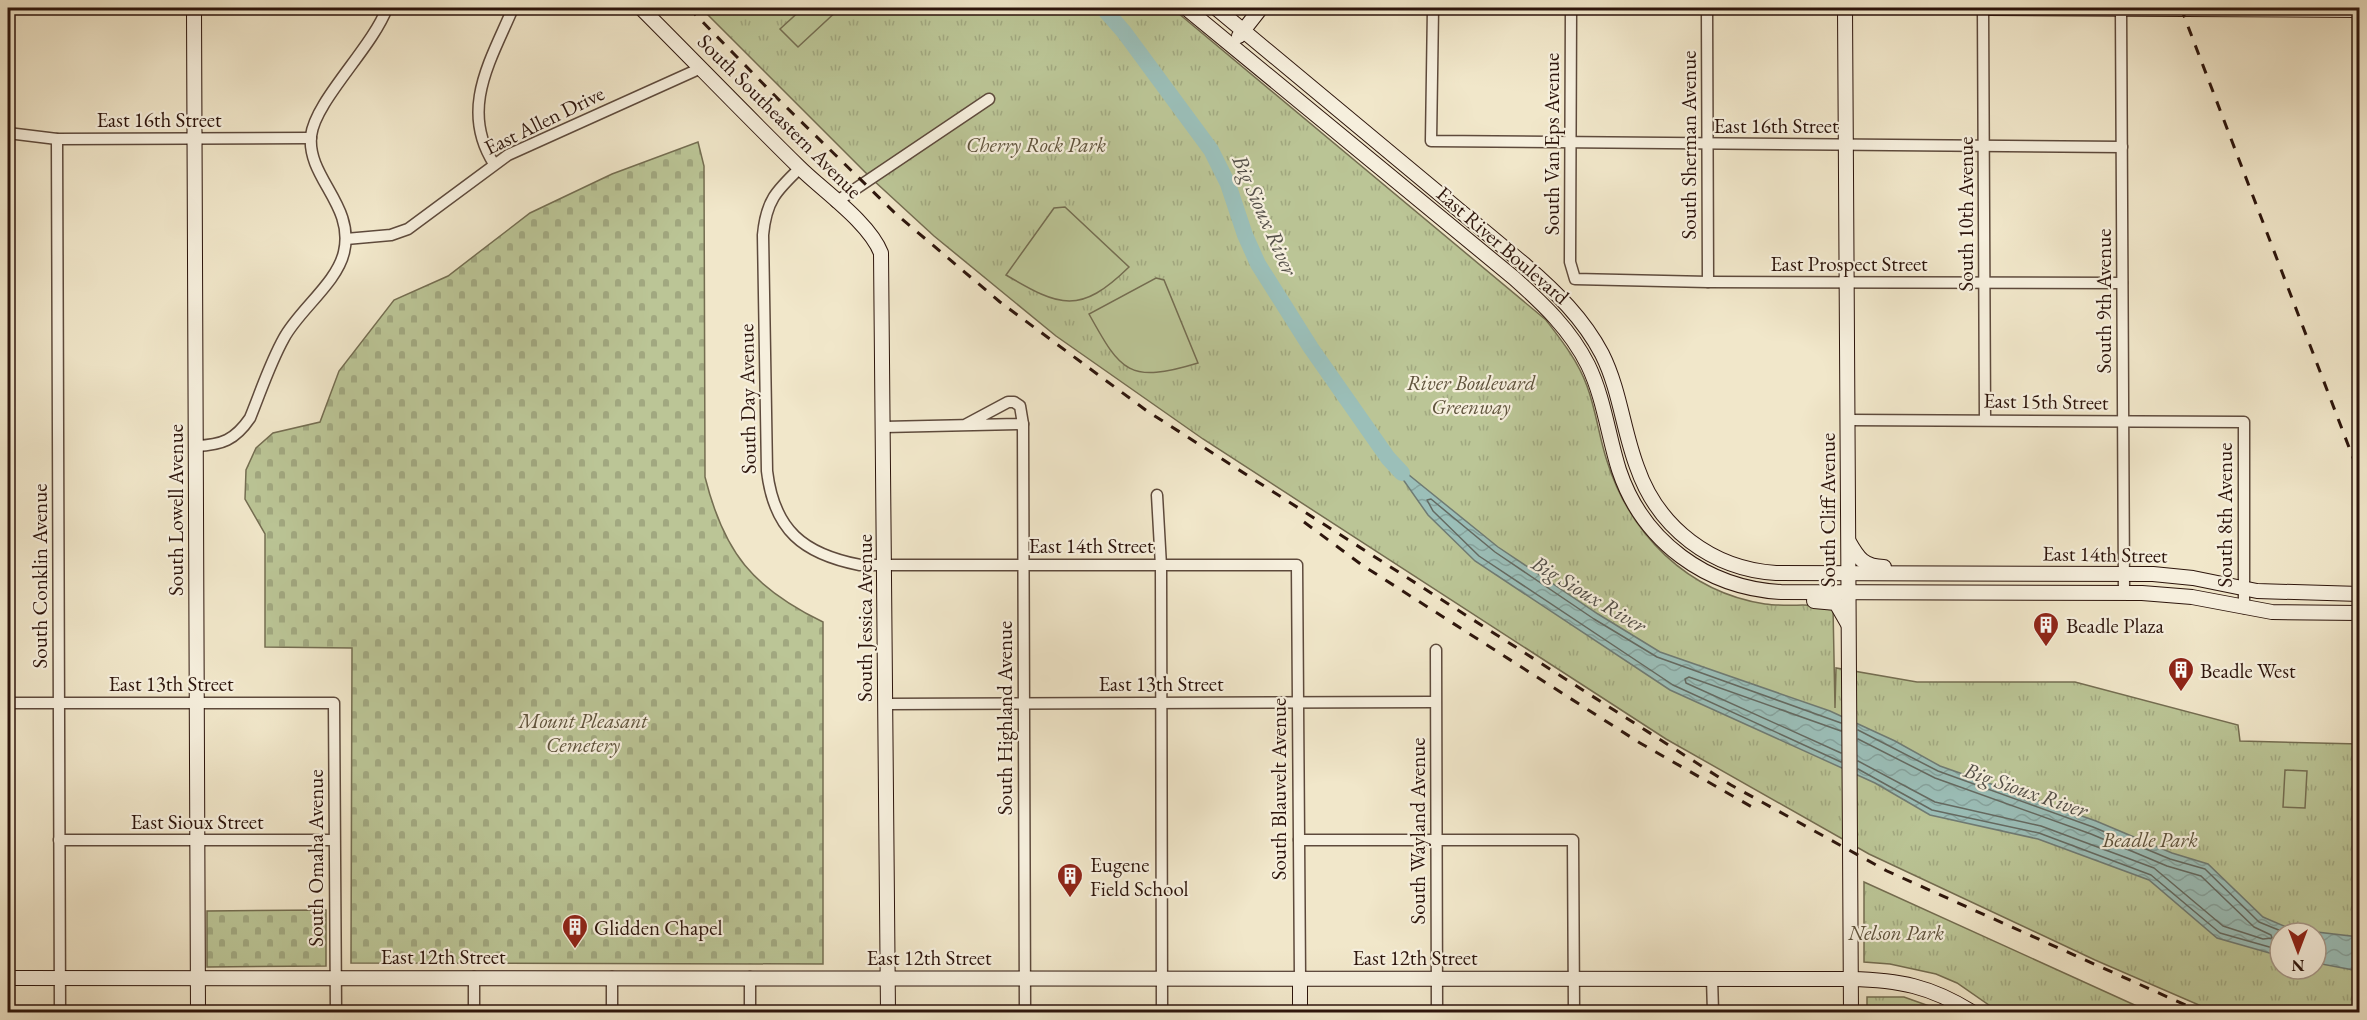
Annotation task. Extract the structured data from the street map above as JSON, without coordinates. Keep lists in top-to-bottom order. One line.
{"streets":{"street":["South Southeastern Avenue","East 16th Street","East Allen Drive","South Van Eps Avenue","South Sherman Avenue","South 10th Avenue","East River Boulevard","East Prospect Street","South 9th Avenue","South Day Avenue","East 15th Street","South Lowell Avenue","South Cliff Avenue","South 8th Avenue","East 14th Street","South Conklin Avenue","South Jessica Avenue","East 13th Street","South Highland Avenue","South Blauvelt Avenue","East Sioux Street","South Wayland Avenue","South Omaha Avenue","East 12th Street"]},"crossings":[["South Southeastern Avenue","East Allen Drive"],["South Southeastern Avenue","South Day Avenue"],["South Southeastern Avenue","South Jessica Avenue"],["East 16th Street","South Van Eps Avenue"],["East 16th Street","South Sherman Avenue"],["East 16th Street","South 10th Avenue"],["East 16th Street","South 9th Avenue"],["East 16th Street","South Lowell Avenue"],["East 16th Street","South Cliff Avenue"],["East 16th Street","South Conklin Avenue"],["South Van Eps Avenue","East Prospect Street"],["South Sherman Avenue","East Prospect Street"],["South 10th Avenue","East Prospect Street"],["South 10th Avenue","East 15th Street"],["East River Boulevard","South Cliff Avenue"],["East River Boulevard","East 14th Street"],["East Prospect Street","South 9th Avenue"],["East Prospect Street","South Cliff Avenue"],["South 9th Avenue","East 15th Street"],["South 9th Avenue","East 14th Street"],["South Day Avenue","East 14th Street"],["South Day Avenue","South Jessica Avenue"],["East 15th Street","South Cliff Avenue"],["East 15th Street","South 8th Avenue"],["South Lowell Avenue","East 13th Street"],["South Lowell Avenue","East Sioux Street"],["South Lowell Avenue","East 12th Street"],["South Cliff Avenue","East 14th Street"],["South Cliff Avenue","East 12th Street"],["South 8th Avenue","East 14th Street"],["East 14th Street","South Jessica Avenue"],["East 14th Street","South Highland Avenue"],["East 14th Street","South Blauvelt Avenue"],["South Conklin Avenue","East 13th Street"],["South Conklin Avenue","East Sioux Street"],["South Conklin Avenue","East 12th Street"],["South Jessica Avenue","East 13th Street"],["South Jessica Avenue","East 12th Street"],["East 13th Street","South Highland Avenue"],["East 13th Street","South Blauvelt Avenue"],["East 13th Street","South Wayland Avenue"],["East 13th Street","South Omaha Avenue"],["South Highland Avenue","East 12th Street"],["South Blauvelt Avenue","East 12th Street"],["East Sioux Street","South Omaha Avenue"],["South Wayland Avenue","East 12th Street"],["South Omaha Avenue","East 12th Street"]],"water":["Big Sioux River"],"parks":["Cherry Rock Park","River Boulevard Greenway","Mount Pleasant Cemetery","Beadle Park","Nelson Park"],"places":{"building":["Beadle Plaza","Beadle West","Eugene Field School","Glidden Chapel"]},"north":"bottom"}
